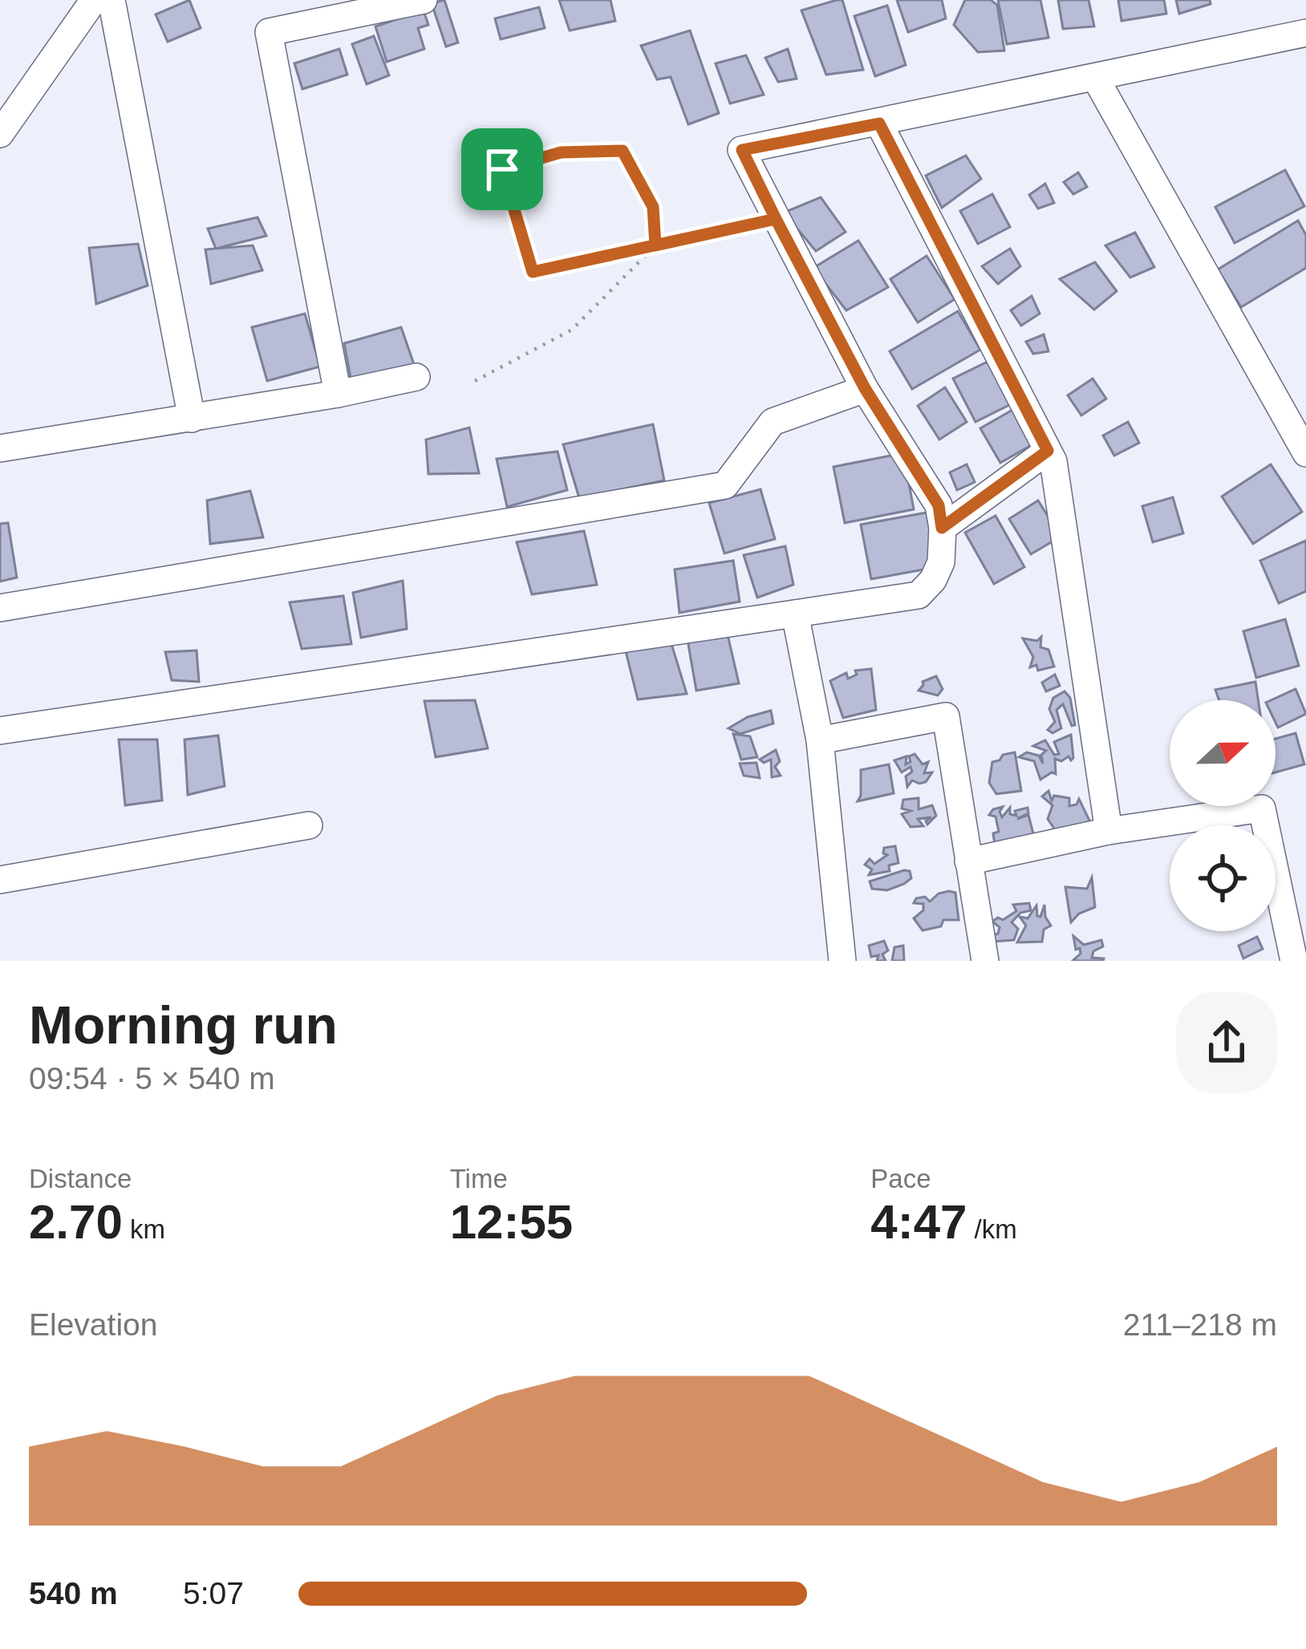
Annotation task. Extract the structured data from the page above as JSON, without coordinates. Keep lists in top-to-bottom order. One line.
{"north":"right","page":{"heading":["Morning run","09:54 · 5 × 540 m"],"stats":[["Distance","2.70 km"],["Time","12:55"],["Pace","4:47 /km"]],"chart":["Elevation","211–218 m"],"list":[{"name":"540 m","note":"5:07"}]}}
